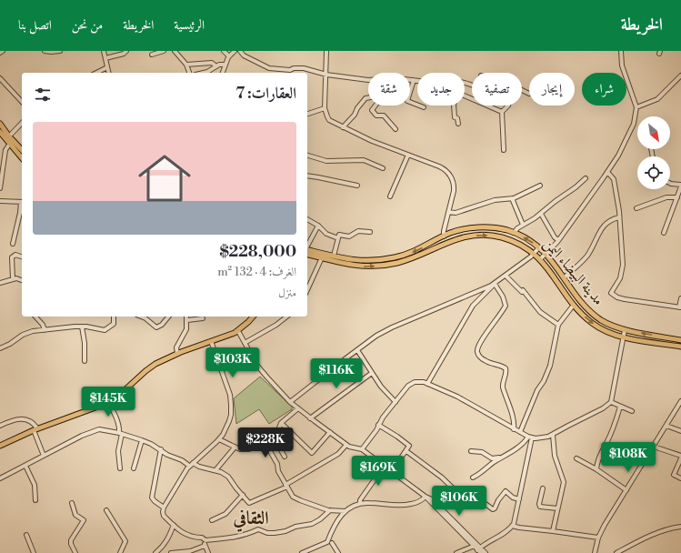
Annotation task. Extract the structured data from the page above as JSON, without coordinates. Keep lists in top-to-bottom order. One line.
{"streets":{"main road":["مدينة البيضاء اليمن"]},"districts":["الثقافي"],"north":"bottom right","page":{"header":"الخريطة","nav":["الرئيسية","الخريطة","من نحن","اتصل بنا"],"chip":["شراء","إيجار","تصفية","جديد","شقة"],"heading":"العقارات: 7","list":[{"name":"$228,000","note":"الغرف: 4 · 132 m² · منزل"}],"price":["$103K","$116K","$145K","$228K","$108K","$169K","$106K"]}}
